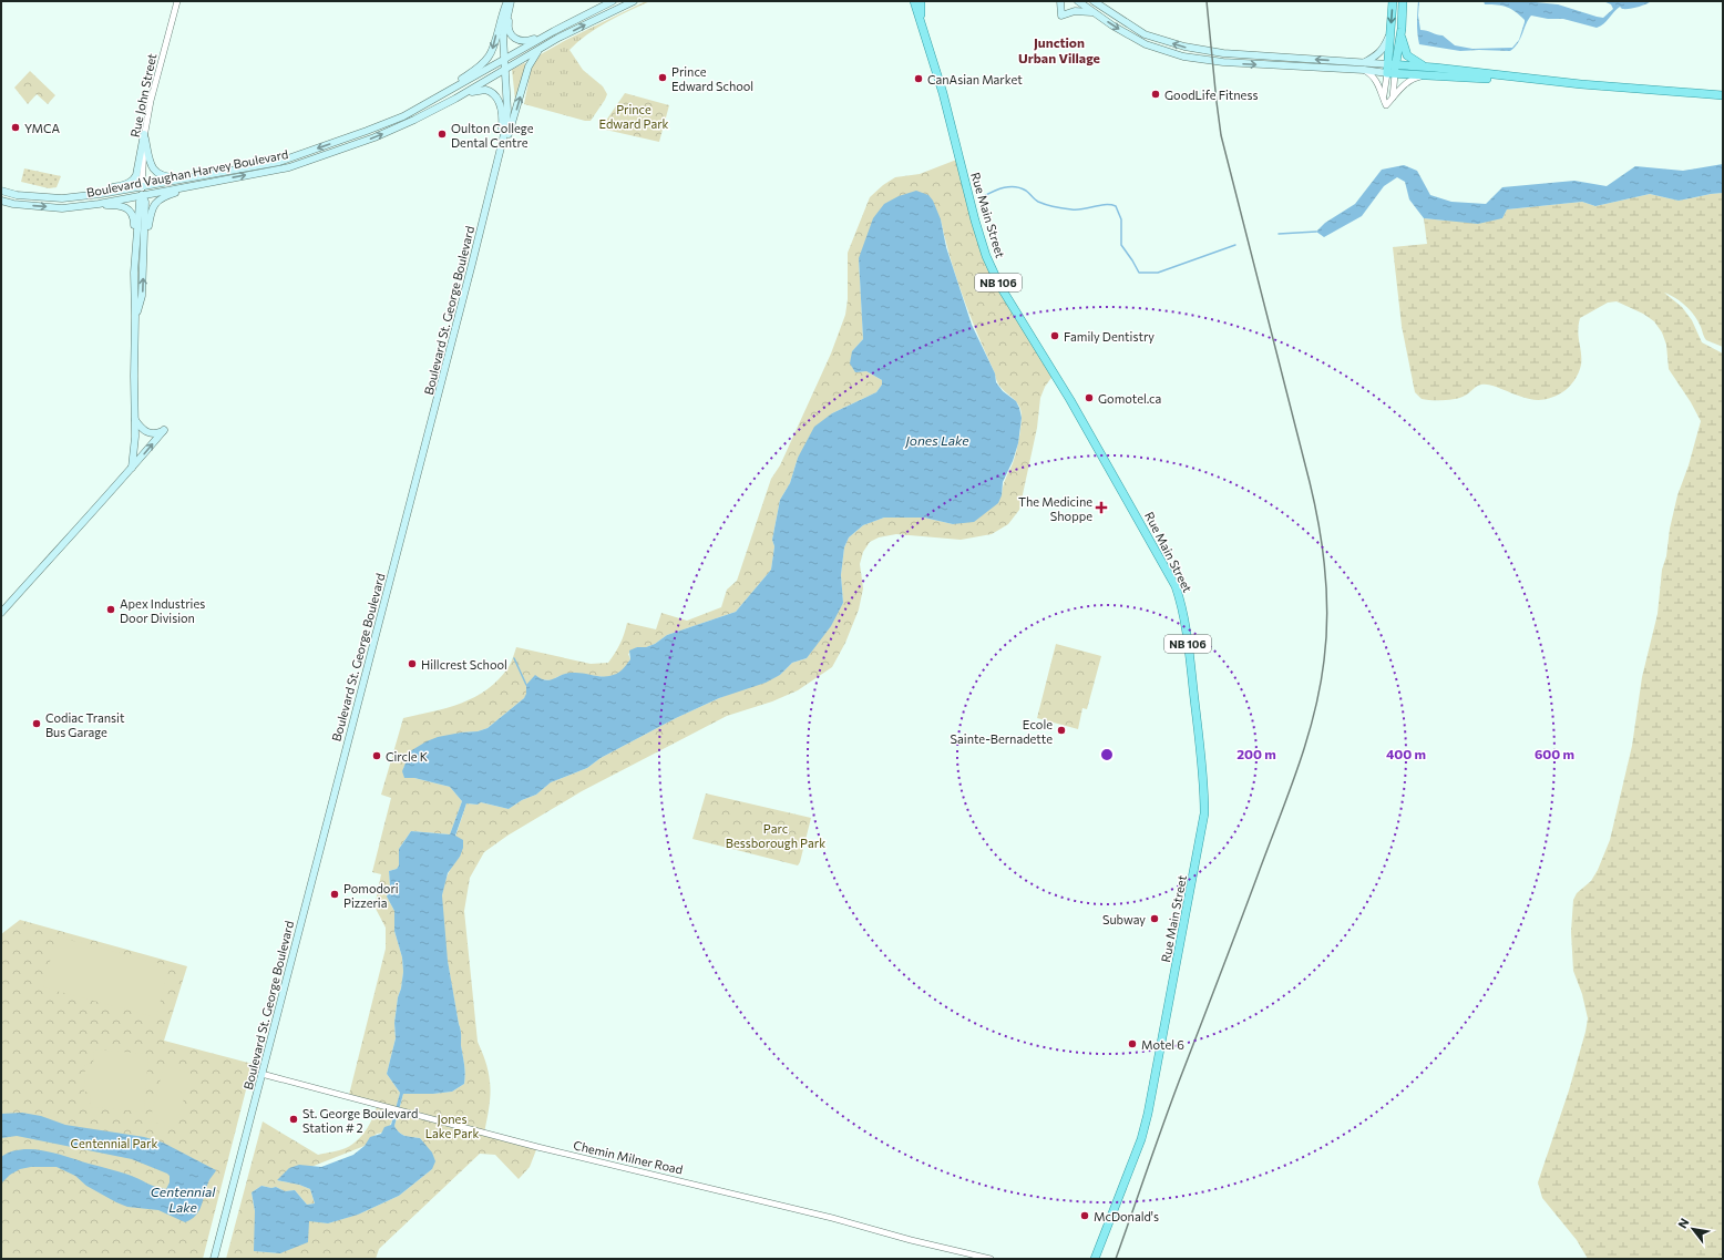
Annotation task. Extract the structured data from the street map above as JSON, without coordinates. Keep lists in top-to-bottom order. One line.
{"streets":{"main road":["Boulevard Vaughan Harvey Boulevard","Rue Main Street","NB 106","Boulevard St. George Boulevard"],"street":["Rue John Street","Chemin Milner Road"]},"crossings":[["Rue John Street","Boulevard Vaughan Harvey Boulevard"],["Boulevard Vaughan Harvey Boulevard","Boulevard St. George Boulevard"],["Boulevard St. George Boulevard","Chemin Milner Road"]],"districts":["Junction Urban Village"],"water":["Jones Lake","Centennial Lake"],"parks":["Prince Edward Park","Parc Bessborough Park","Jones Lake Park","Centennial Park"],"places":{"other":["Prince Edward School","CanAsian Market","GoodLife Fitness","YMCA","Oulton College Dental Centre","Family Dentistry","Gomotel.ca","Apex Industries Door Division","Hillcrest School","Codiac Transit Bus Garage","Ecole Sainte-Bernadette","Circle K","Pomodori Pizzeria","Subway","Motel 6","St. George Boulevard Station # 2","McDonald's"],"health":["The Medicine Shoppe"]},"north":"top left","rings":["200 m","400 m","600 m"]}
